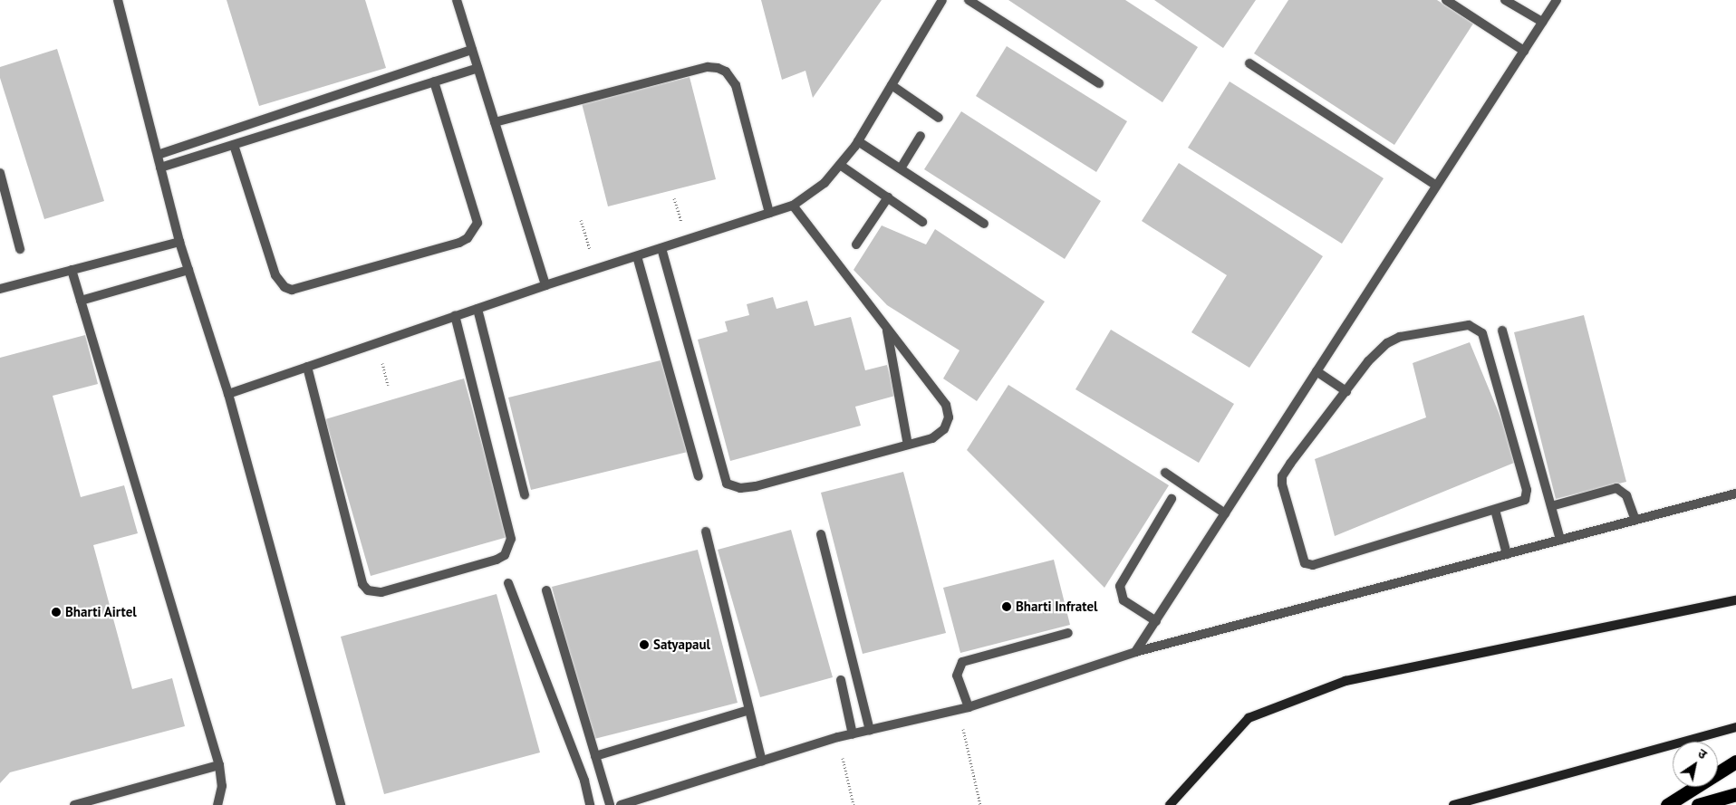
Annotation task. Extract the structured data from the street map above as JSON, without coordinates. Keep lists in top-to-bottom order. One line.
{"places":["Bharti Infratel","Bharti Airtel","Satyapaul"],"north":"top right"}
